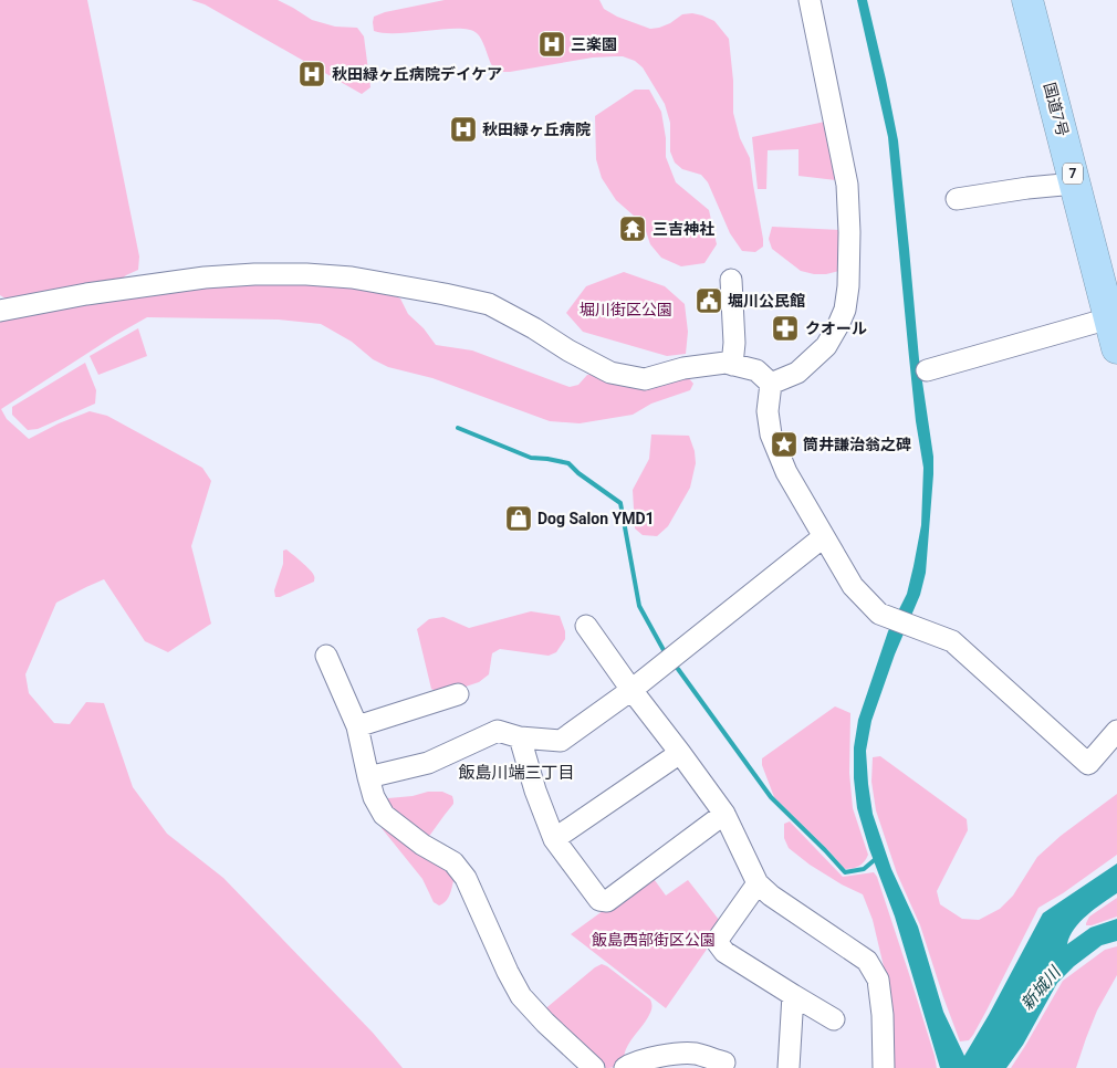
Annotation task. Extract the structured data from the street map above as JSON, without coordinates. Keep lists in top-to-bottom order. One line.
{"streets":{"highway":["国道7号","7"]},"districts":["飯島川端三丁目"],"water":["新城川"],"parks":["堀川街区公園","飯島西部街区公園"],"places":{"hospital":["三楽園","秋田緑ヶ丘病院デイケア","秋田緑ヶ丘病院"],"temple":["三吉神社"],"public building":["堀川公民館"],"pharmacy":["クオール"],"place":["筒井謙治翁之碑"],"shop":["Dog Salon YMD1"]}}
